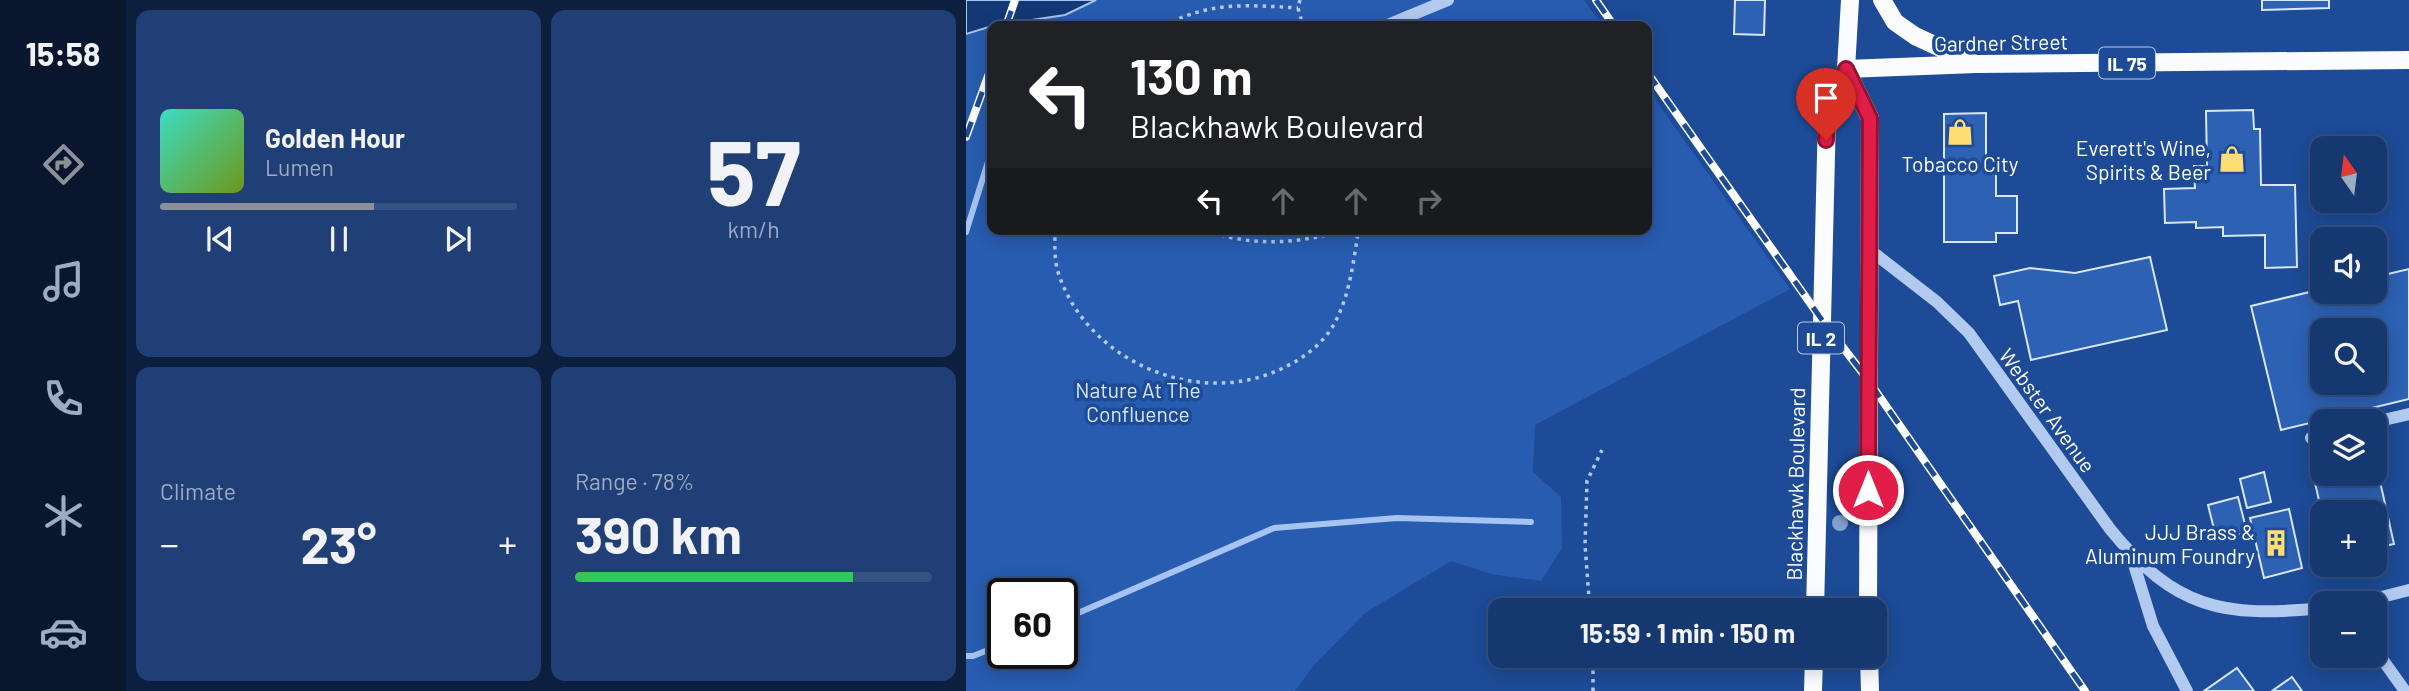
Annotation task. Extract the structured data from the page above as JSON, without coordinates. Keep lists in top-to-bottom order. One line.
{"streets":{"main road":["Gardner Street","IL 75","IL 2","Blackhawk Boulevard"],"street":["Webster Avenue"]},"crossings":[["Gardner Street","Blackhawk Boulevard"],["Webster Avenue","Blackhawk Boulevard"]],"parks":["Nature At The Confluence"],"places":{"shop":["Tobacco City","Everett's Wine, Spirits & Beer"],"building":["JJJ Brass & Aluminum Foundry"]},"north":"top","page":{"tabs":"15:58","tile":[["57","km/h"],"Climate",["Range · 78%","390 km"]],"turn":["130 m","Blackhawk Boulevard"],"song":["Golden Hour","Lumen"],"map_buttons":["+","−"],"heat":["−","23°","+"],"limit":"60","trip":"15:59 · 1 min · 150 m"}}
